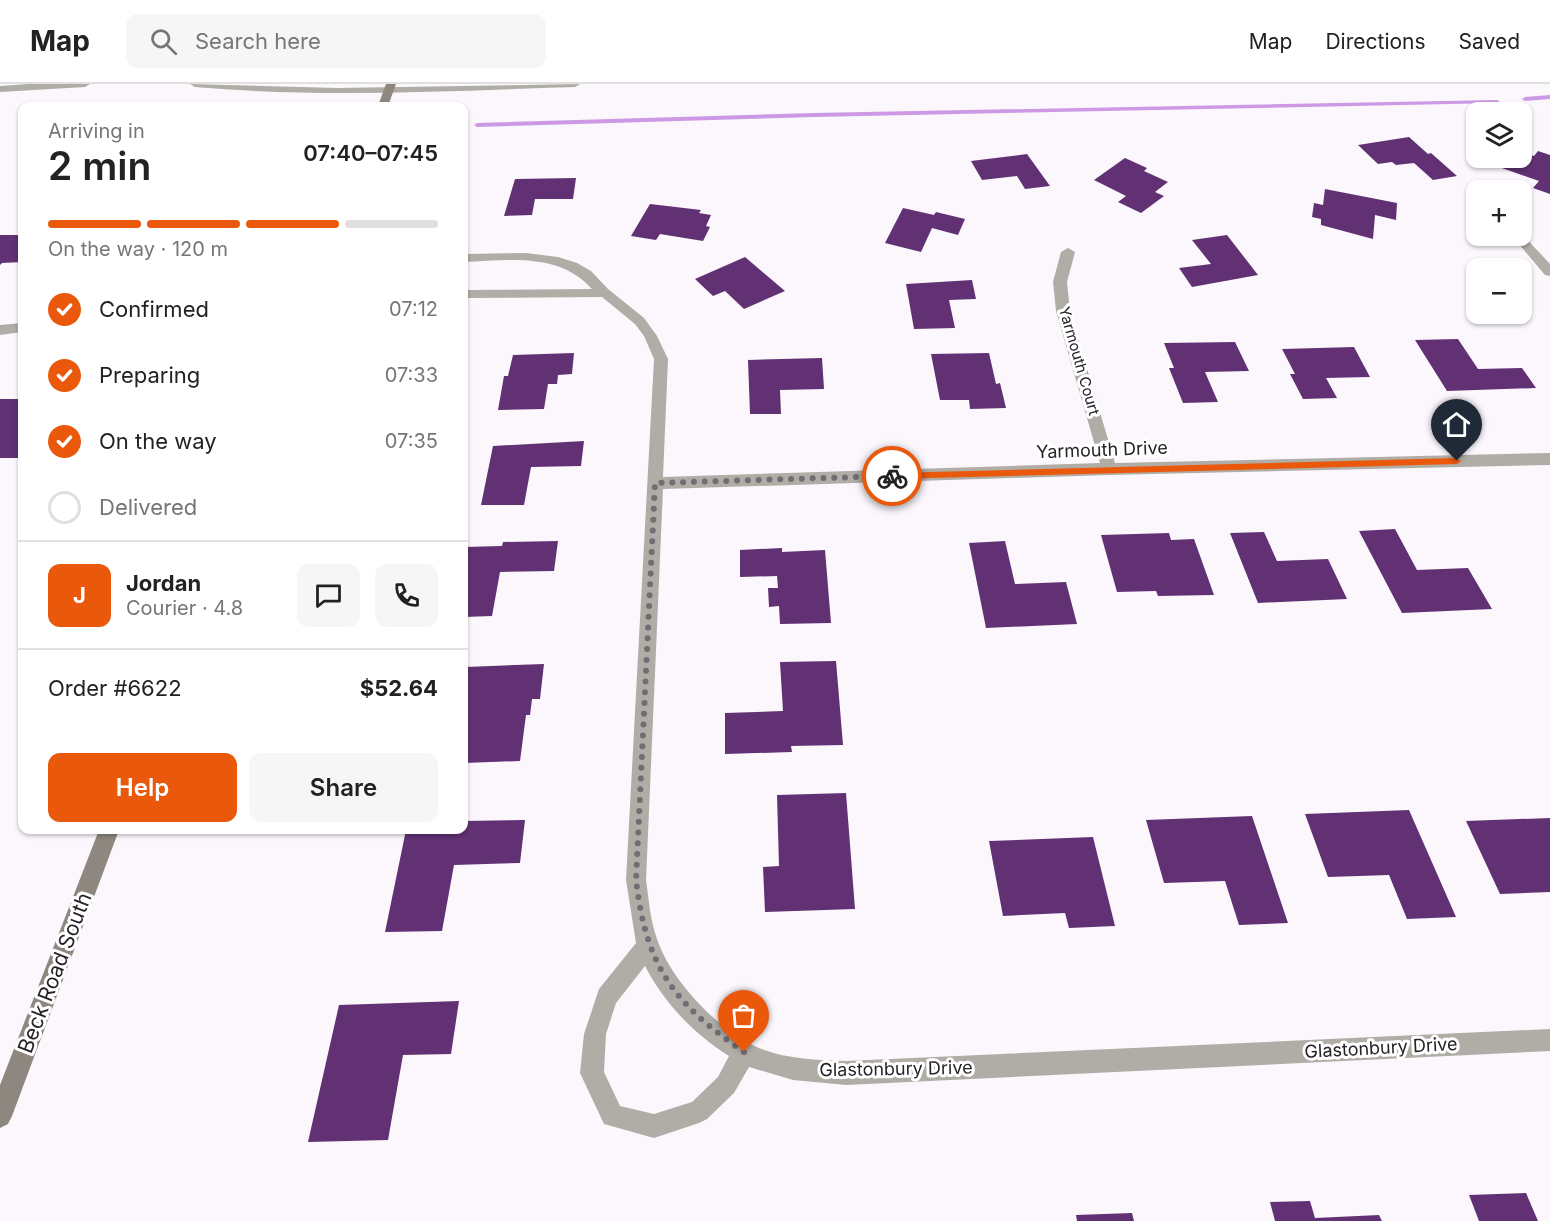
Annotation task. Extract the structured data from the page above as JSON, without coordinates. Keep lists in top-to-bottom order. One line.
{"streets":{"main road":["Beck Road South"],"street":["Yarmouth Court","Yarmouth Drive","Glastonbury Drive"]},"crossings":[["Yarmouth Court","Yarmouth Drive"],["Yarmouth Drive","Glastonbury Drive"]],"page":{"header":"Map","search":"Search here","nav":["Map","Directions","Saved"],"map_buttons":["+","−"],"heading":["2 min","Arriving in","07:40–07:45"],"panel":["Jordan","Courier · 4.8","Order #6622","$52.64"],"bar":"On the way · 120 m","list":[["Confirmed","07:12"],["Preparing","07:33"],["On the way","07:35"],"Delivered"],"round":"J","buttons":["Help","Share"]}}
